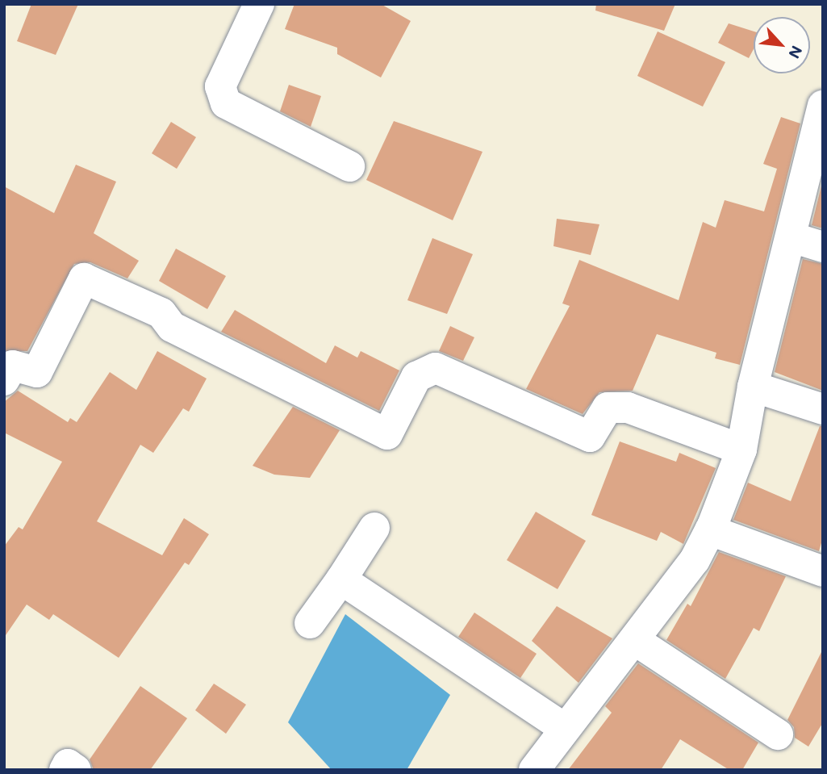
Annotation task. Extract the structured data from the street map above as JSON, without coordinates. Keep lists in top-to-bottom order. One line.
{"north":"bottom right"}
